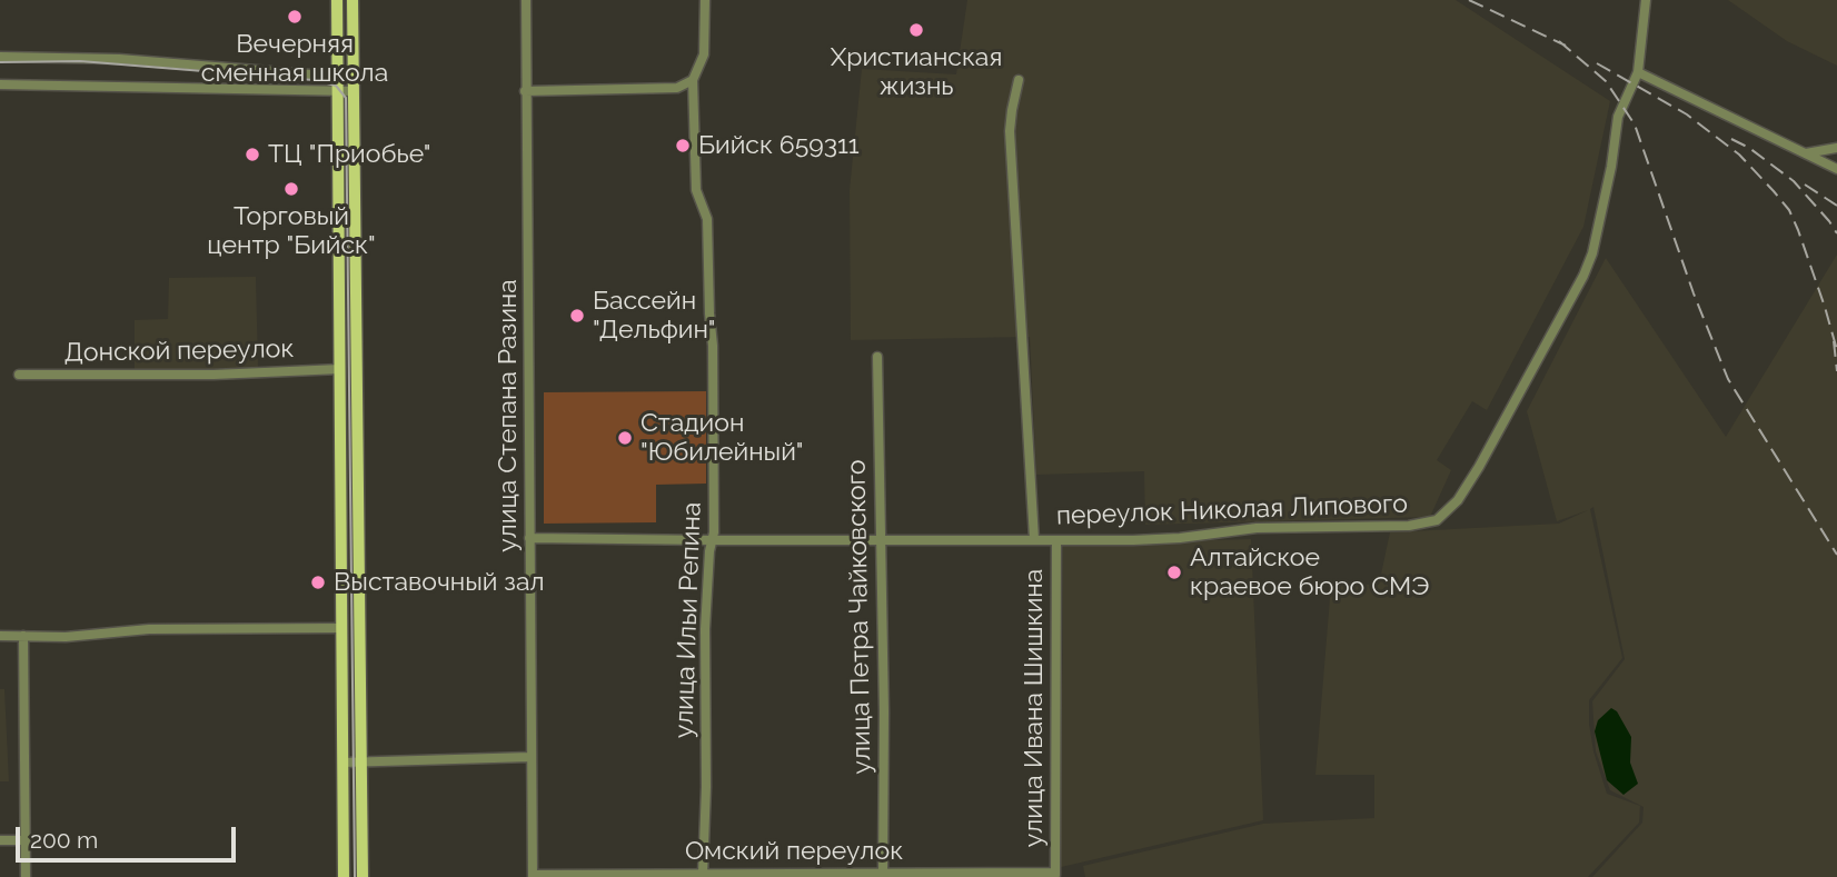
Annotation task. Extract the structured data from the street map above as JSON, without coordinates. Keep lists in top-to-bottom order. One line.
{"streets":{"street":["Донской переулок","улица Степана Разина","переулок Николая Липового","улица Петра Чайковского","улица Ильи Репина","улица Ивана Шишкина","Омский переулок"]},"crossings":[["улица Степана Разина","переулок Николая Липового"],["улица Степана Разина","Омский переулок"],["переулок Николая Липового","улица Петра Чайковского"],["переулок Николая Липового","улица Ильи Репина"],["переулок Николая Липового","улица Ивана Шишкина"],["улица Петра Чайковского","Омский переулок"],["улица Ильи Репина","Омский переулок"],["улица Ивана Шишкина","Омский переулок"]],"places":["Вечерняя сменная школа","Христианская жизнь","Бийск 659311","ТЦ \"Приобье\"","Торговый центр \"Бийск\"","Бассейн \"Дельфин\"","Стадион \"Юбилейный\"","Алтайское краевое бюро СМЭ","Выставочный зал"],"scale_bar":"200 m"}
